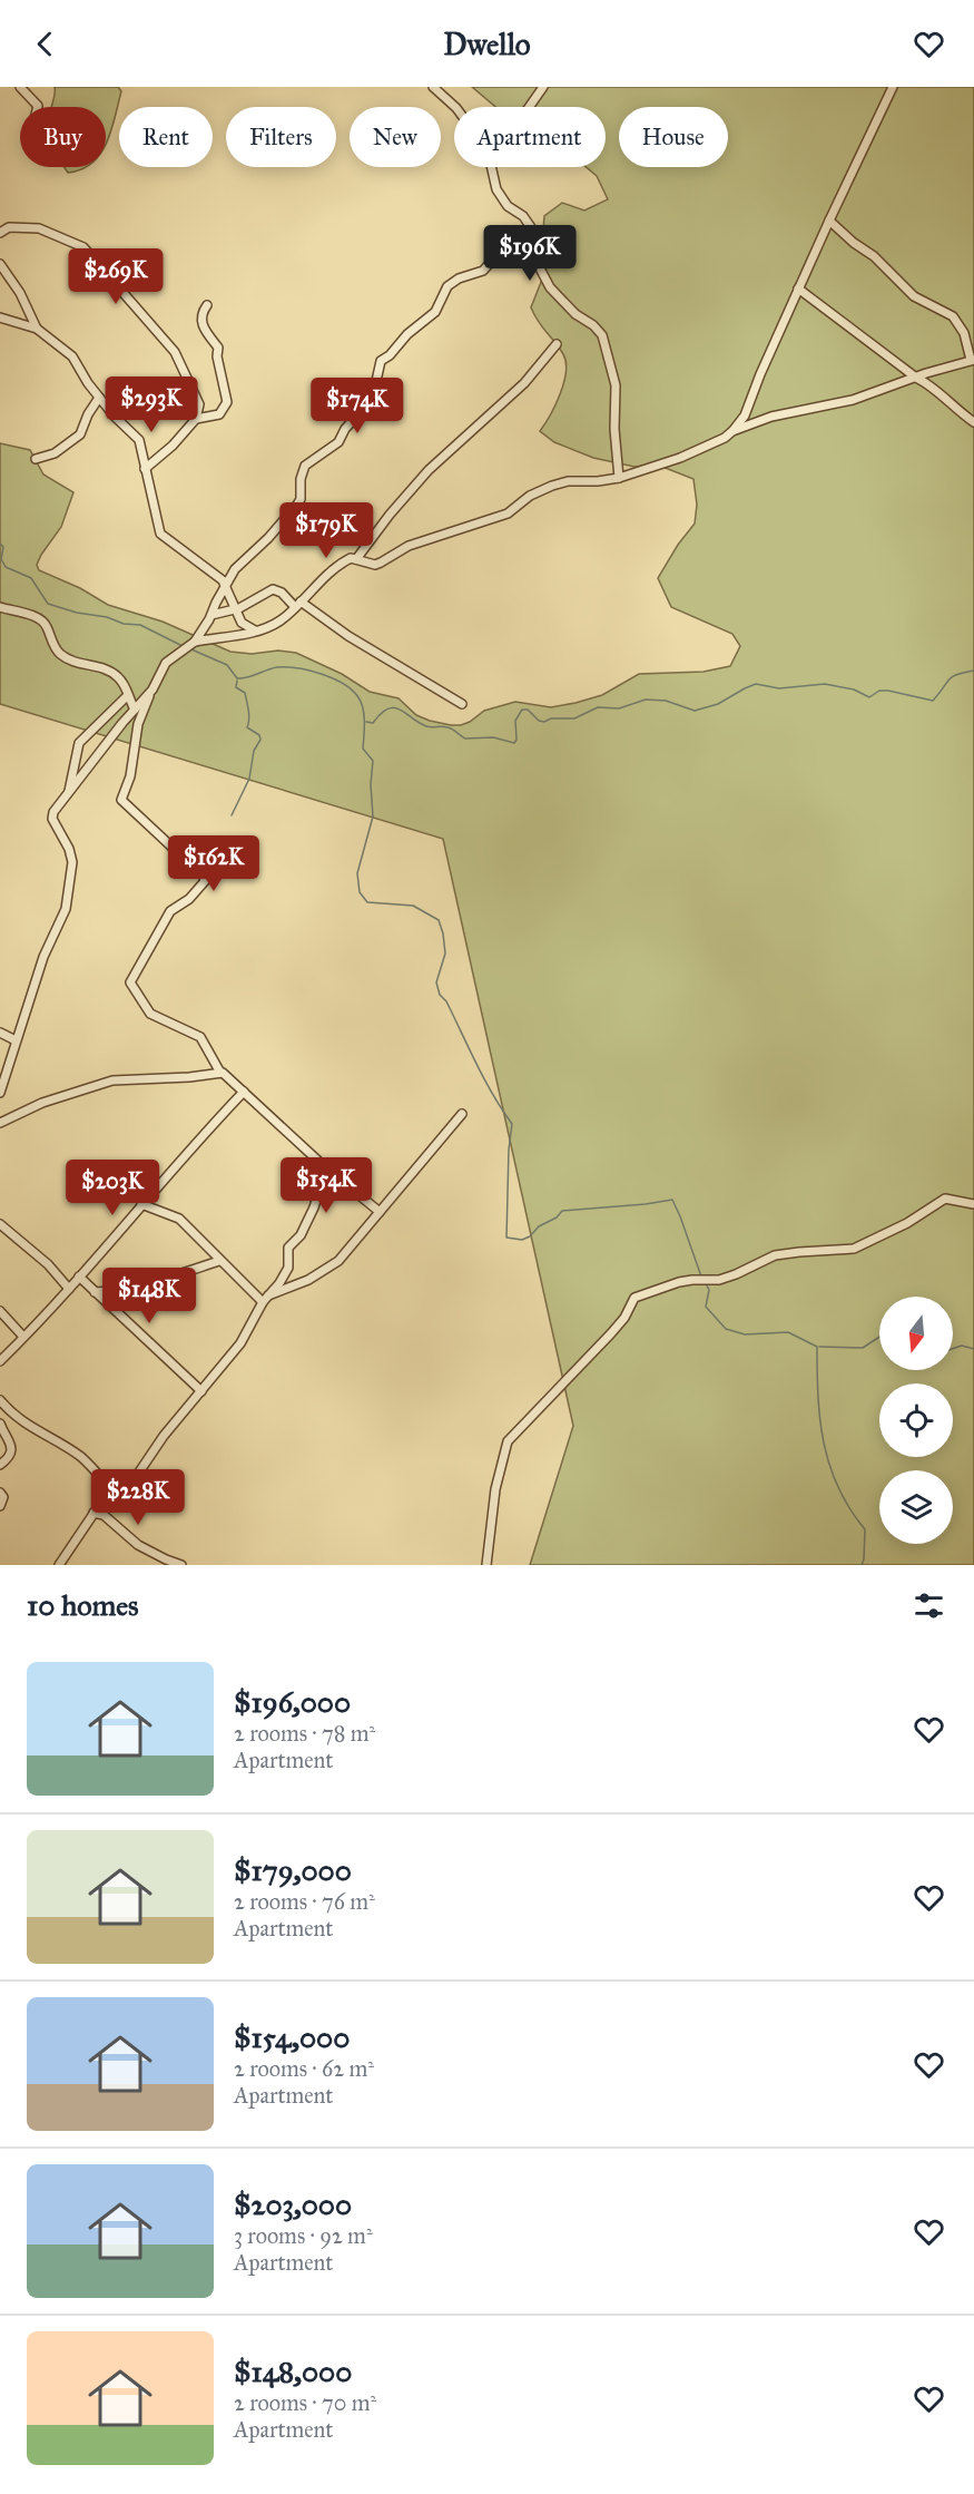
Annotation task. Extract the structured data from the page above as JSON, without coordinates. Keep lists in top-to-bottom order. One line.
{"north":"bottom","page":{"header":"Dwello","chip":["Buy","Rent","Filters","New","Apartment","House"],"price":["$196K","$269K","$293K","$174K","$179K","$162K","$154K","$203K","$148K","$228K"],"heading":"10 homes","list":[{"name":"$196,000","note":"2 rooms · 78 m² · Apartment"},{"name":"$179,000","note":"2 rooms · 76 m² · Apartment"},{"name":"$154,000","note":"2 rooms · 62 m² · Apartment"},{"name":"$203,000","note":"3 rooms · 92 m² · Apartment"},{"name":"$148,000","note":"2 rooms · 70 m² · Apartment"}]}}
